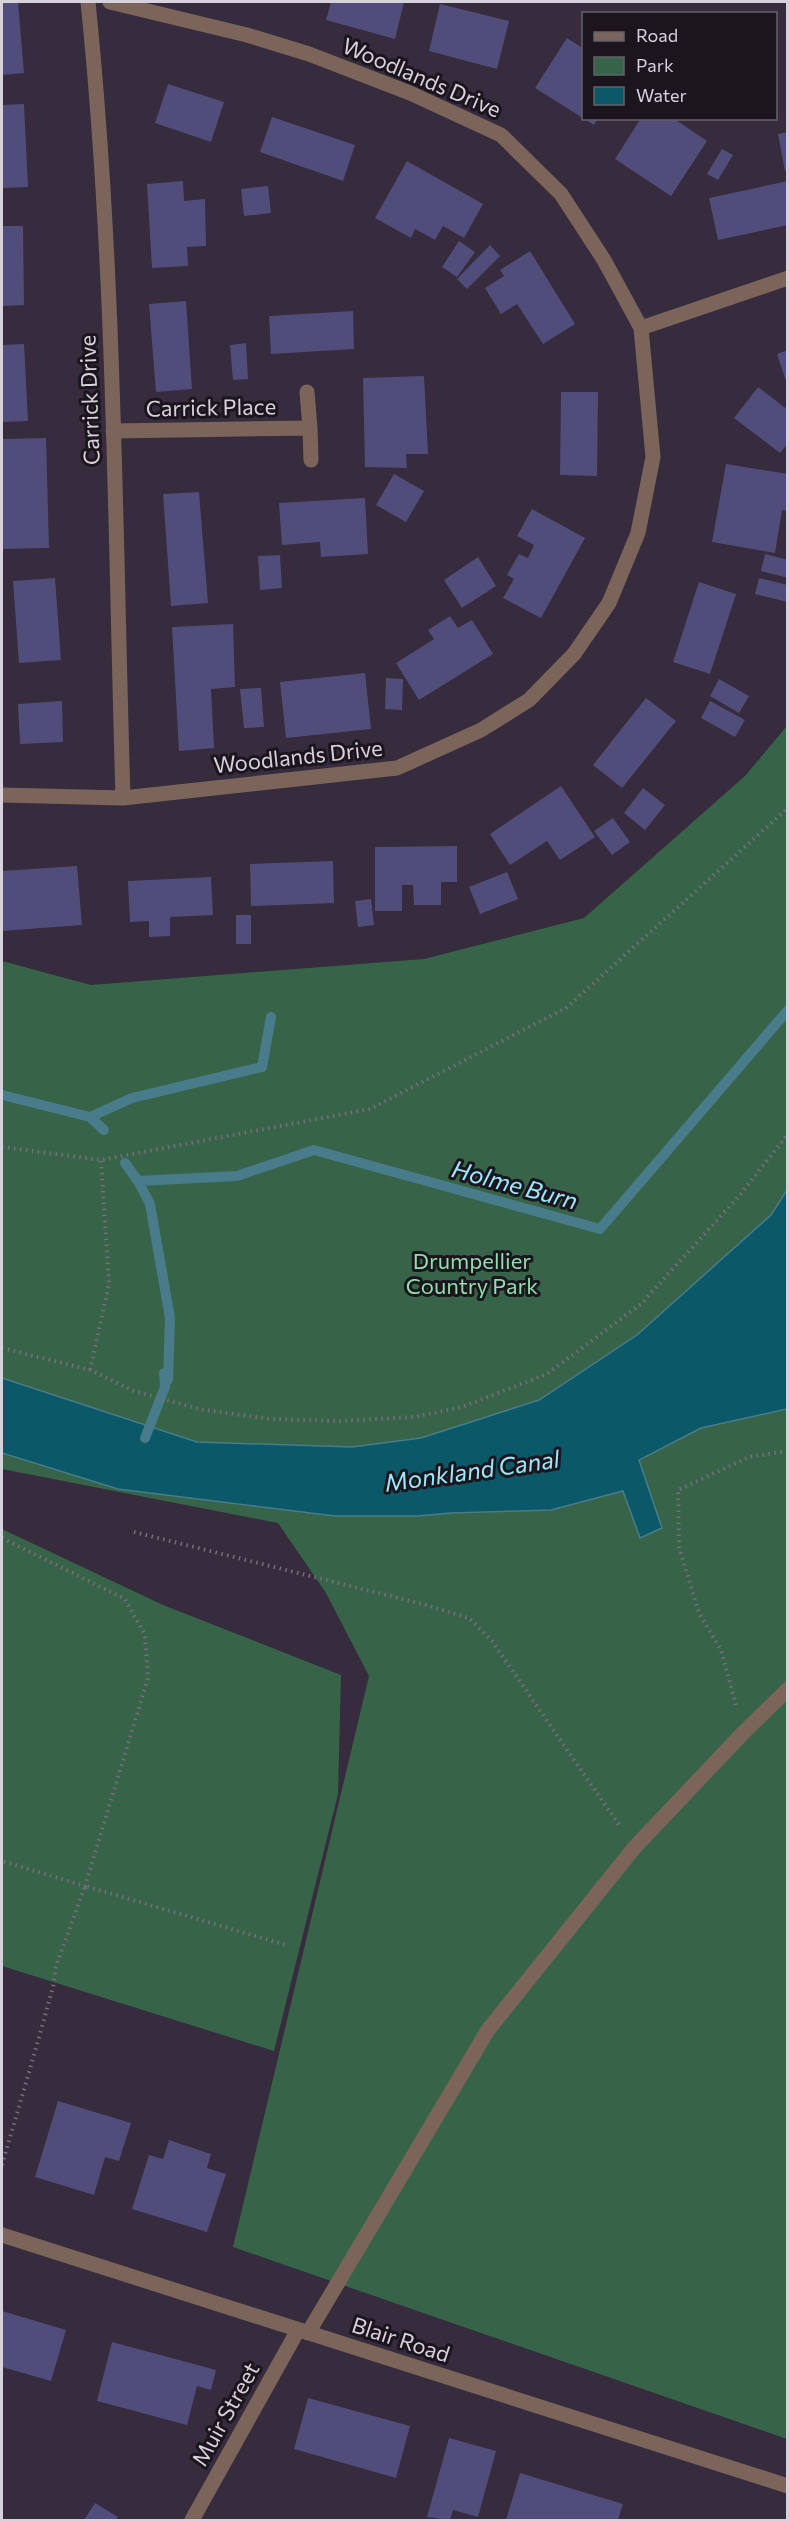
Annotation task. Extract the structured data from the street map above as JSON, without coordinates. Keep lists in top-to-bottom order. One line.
{"streets":{"street":["Woodlands Drive","Carrick Drive","Carrick Place","Blair Road","Muir Street"]},"crossings":[["Woodlands Drive","Carrick Drive"],["Carrick Drive","Carrick Place"],["Blair Road","Muir Street"]],"water":["Holme Burn","Monkland Canal"],"parks":["Drumpellier Country Park"],"legend":["Road","Park","Water"]}
